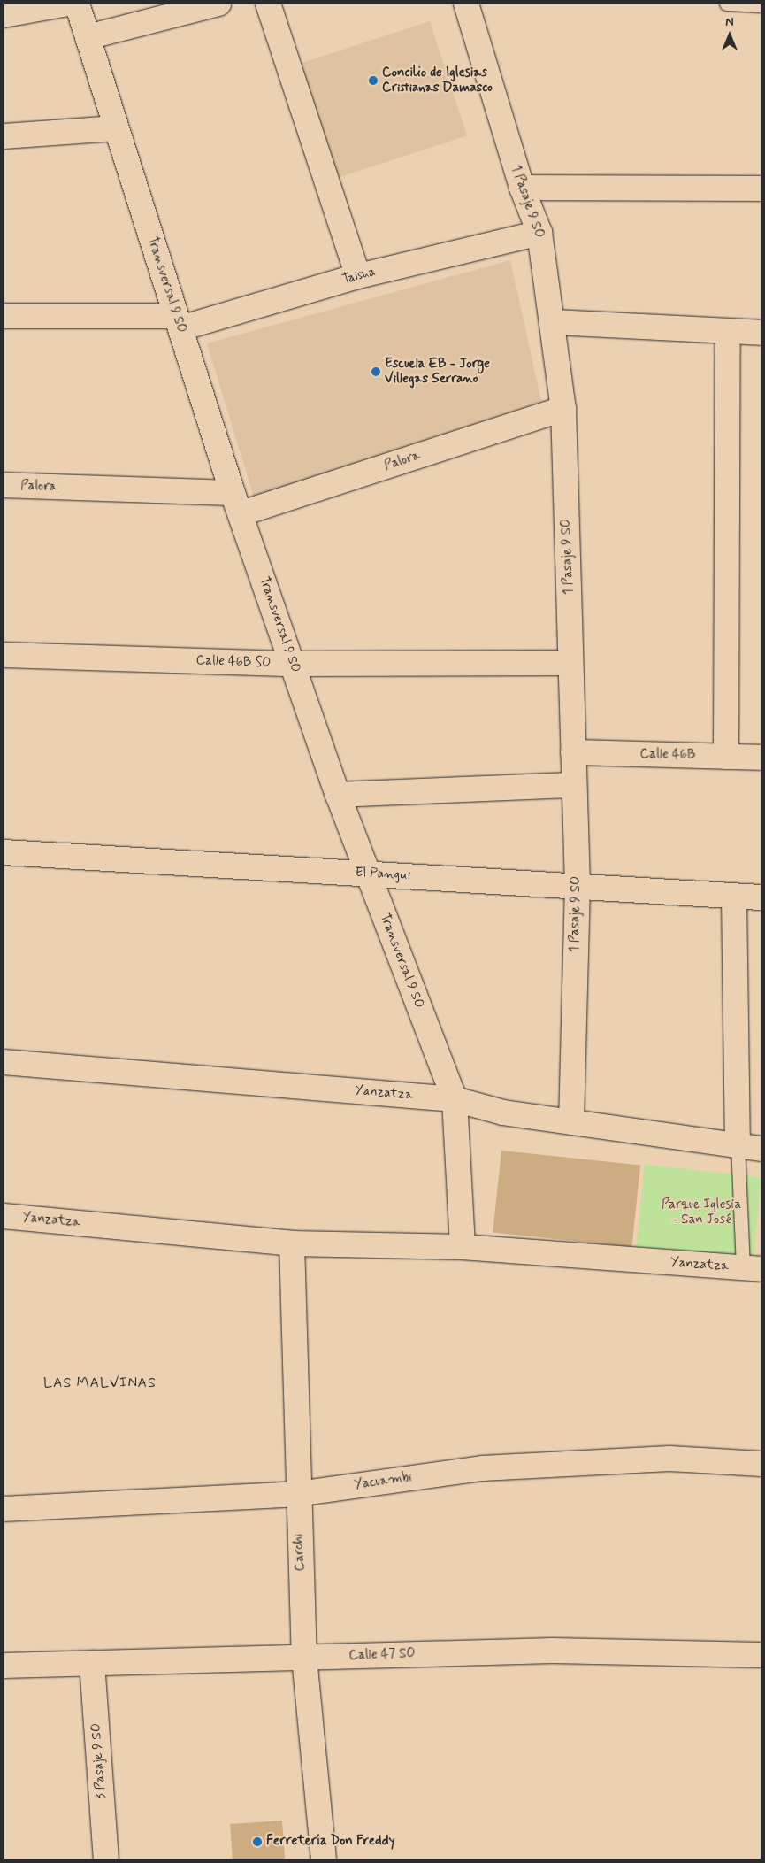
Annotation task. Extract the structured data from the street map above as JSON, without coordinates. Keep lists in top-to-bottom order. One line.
{"streets":{"street":["1 Pasaje 9 SO","Taisha","Transversal 9 SO","Palora","Calle 46B SO","Calle 46B","El Pangui","Yanzatza","Yacuambi","Carchi","Calle 47 SO","3 Pasaje 9 SO"]},"crossings":[["1 Pasaje 9 SO","Taisha"],["1 Pasaje 9 SO","Palora"],["1 Pasaje 9 SO","Calle 46B SO"],["1 Pasaje 9 SO","Calle 46B"],["1 Pasaje 9 SO","El Pangui"],["1 Pasaje 9 SO","Yanzatza"],["Taisha","Transversal 9 SO"],["Transversal 9 SO","Palora"],["Transversal 9 SO","Calle 46B SO"],["Transversal 9 SO","El Pangui"],["Transversal 9 SO","Yanzatza"],["Yanzatza","Carchi"],["Yacuambi","Carchi"],["Carchi","Calle 47 SO"],["Calle 47 SO","3 Pasaje 9 SO"]],"districts":["LAS MALVINAS"],"parks":["Parque Iglesia - San José"],"places":["Concilio de Iglesias Cristianas Damasco","Escuela EB - Jorge Villegas Serrano","Ferretería Don Freddy"],"north":"top"}
